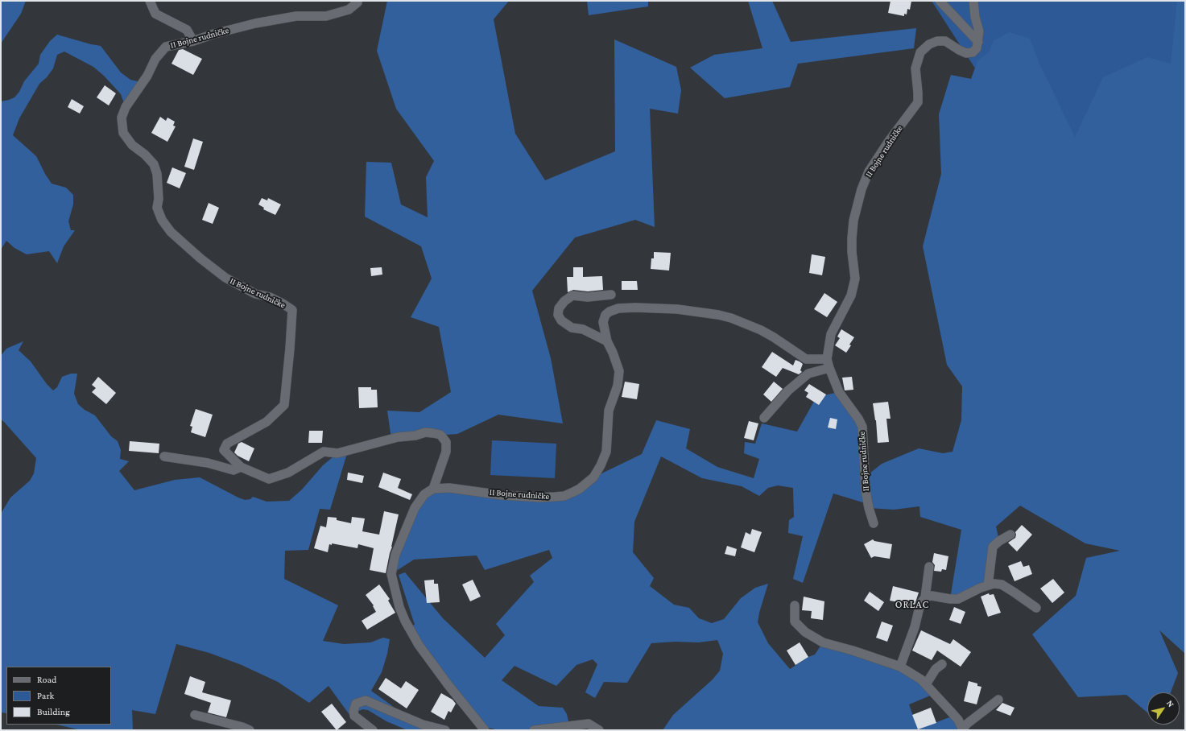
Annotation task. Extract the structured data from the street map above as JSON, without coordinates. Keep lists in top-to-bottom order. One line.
{"streets":{"street":["II Bojne rudničke"]},"districts":["ORLAC"],"legend":["Road","Park","Building"],"north":"top right"}
